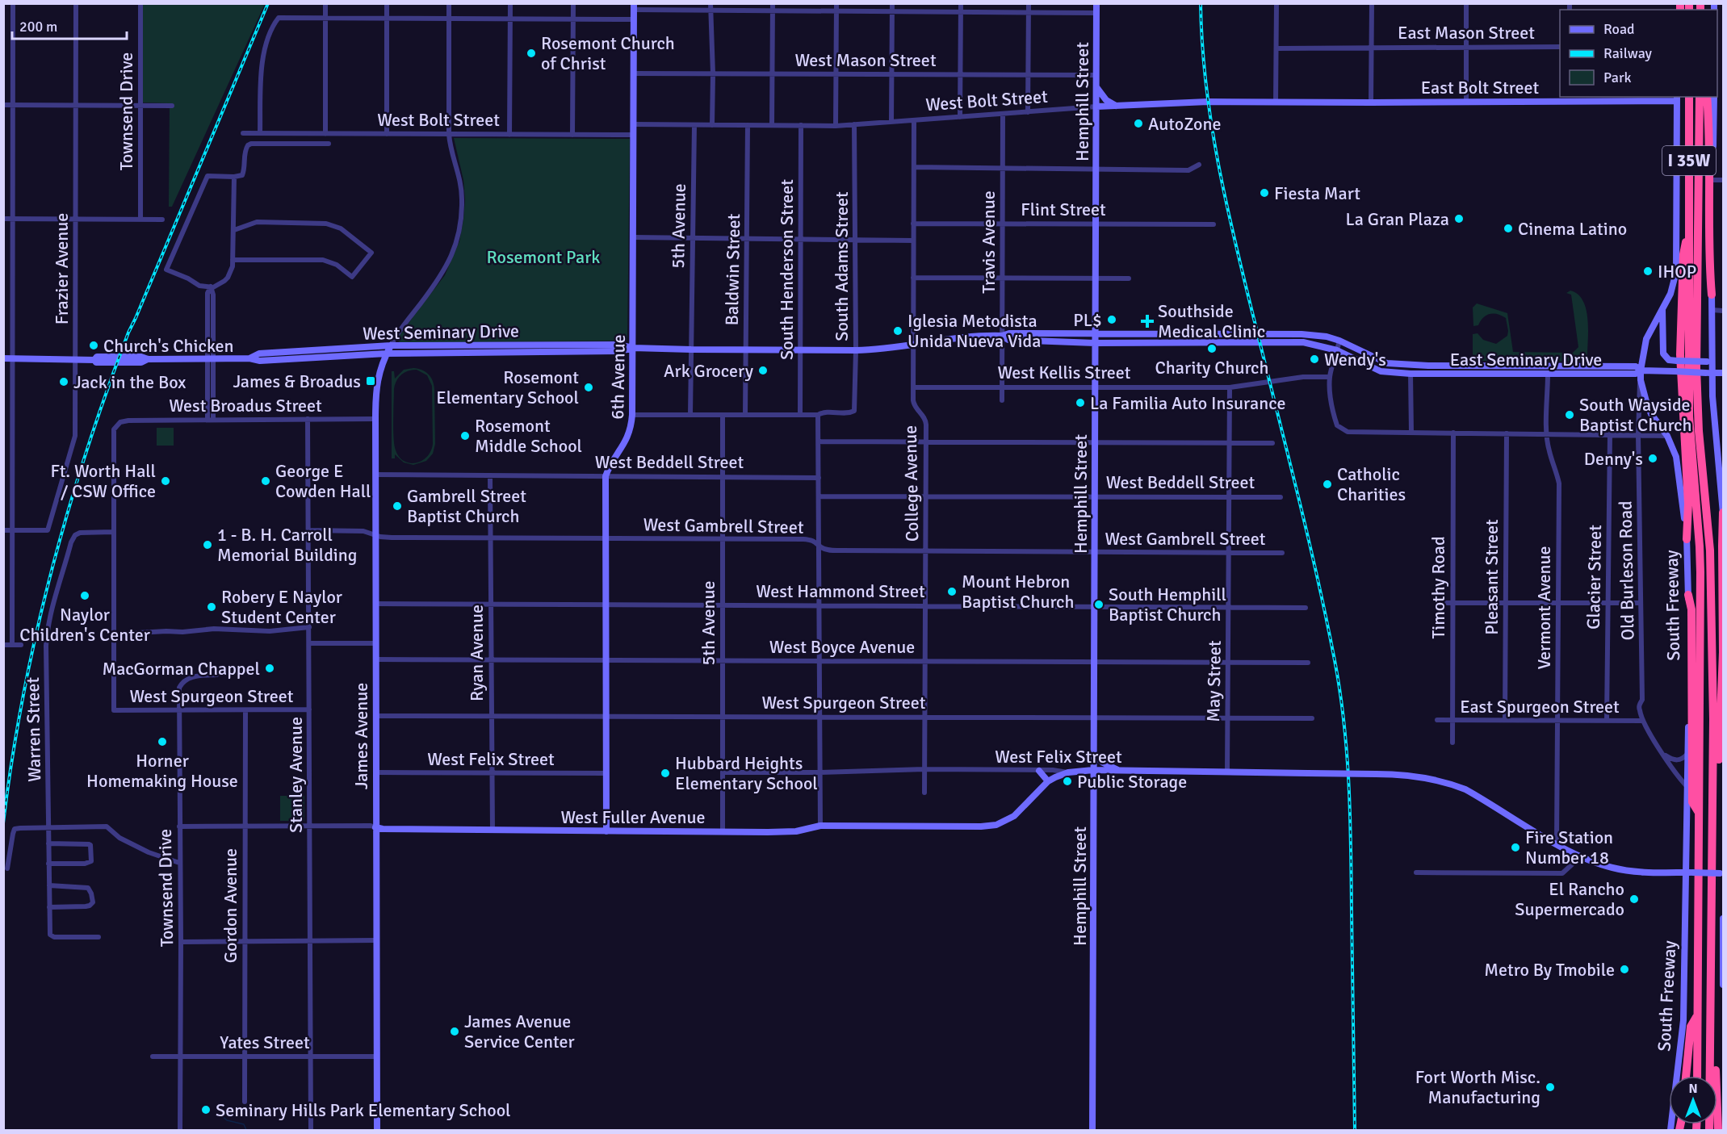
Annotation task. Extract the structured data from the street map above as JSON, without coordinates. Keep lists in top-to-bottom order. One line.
{"streets":{"highway":["I 35W","South Freeway"],"main road":["East Bolt Street","West Bolt Street","Hemphill Street","West Seminary Drive","East Seminary Drive","6th Avenue","James Avenue","West Felix Street","West Fuller Avenue"],"street":["East Mason Street","West Mason Street","Townsend Drive","Flint Street","5th Avenue","Travis Avenue","South Adams Street","Frazier Avenue","Baldwin Street","South Henderson Street","West Kellis Street","West Broadus Street","West Beddell Street","College Avenue","West Gambrell Street","Old Burleson Road","Pleasant Street","Glacier Street","Timothy Road","West Hammond Street","Vermont Avenue","West Boyce Avenue","Ryan Avenue","May Street","West Spurgeon Street","East Spurgeon Street","Warren Street","Stanley Avenue","Gordon Avenue","Yates Street"]},"crossings":[["West Mason Street","Hemphill Street"],["West Mason Street","6th Avenue"],["East Bolt Street","West Bolt Street"],["East Bolt Street","South Freeway"],["West Bolt Street","Hemphill Street"],["West Bolt Street","5th Avenue"],["West Bolt Street","Travis Avenue"],["West Bolt Street","South Adams Street"],["West Bolt Street","Baldwin Street"],["West Bolt Street","South Henderson Street"],["West Bolt Street","6th Avenue"],["West Bolt Street","College Avenue"],["Hemphill Street","Flint Street"],["Hemphill Street","West Seminary Drive"],["Hemphill Street","West Kellis Street"],["Hemphill Street","West Beddell Street"],["Hemphill Street","West Gambrell Street"],["Hemphill Street","West Hammond Street"],["Hemphill Street","West Boyce Avenue"],["Hemphill Street","West Spurgeon Street"],["Hemphill Street","West Felix Street"],["Townsend Drive","West Spurgeon Street"],["Townsend Drive","West Fuller Avenue"],["Townsend Drive","Yates Street"],["Flint Street","Travis Avenue"],["Flint Street","College Avenue"],["5th Avenue","West Seminary Drive"],["5th Avenue","West Beddell Street"],["5th Avenue","West Gambrell Street"],["5th Avenue","West Hammond Street"],["5th Avenue","West Boyce Avenue"],["5th Avenue","West Spurgeon Street"],["5th Avenue","West Felix Street"],["5th Avenue","West Fuller Avenue"],["Travis Avenue","West Seminary Drive"],["Travis Avenue","West Kellis Street"],["South Adams Street","West Seminary Drive"],["Frazier Avenue","West Seminary Drive"],["Baldwin Street","West Seminary Drive"],["South Henderson Street","West Seminary Drive"],["West Seminary Drive","East Seminary Drive"],["West Seminary Drive","6th Avenue"],["West Seminary Drive","College Avenue"],["West Seminary Drive","James Avenue"],["East Seminary Drive","South Freeway"],["East Seminary Drive","Vermont Avenue"],["West Kellis Street","College Avenue"],["West Kellis Street","May Street"],["6th Avenue","West Beddell Street"],["6th Avenue","West Gambrell Street"],["6th Avenue","West Hammond Street"],["6th Avenue","West Boyce Avenue"],["6th Avenue","West Spurgeon Street"],["6th Avenue","West Felix Street"],["6th Avenue","West Fuller Avenue"],["West Broadus Street","Warren Street"],["West Broadus Street","James Avenue"],["West Broadus Street","Stanley Avenue"],["West Beddell Street","College Avenue"],["West Beddell Street","Ryan Avenue"],["West Beddell Street","May Street"],["West Beddell Street","James Avenue"],["College Avenue","West Gambrell Street"],["College Avenue","West Hammond Street"],["College Avenue","West Boyce Avenue"],["College Avenue","West Spurgeon Street"],["College Avenue","West Felix Street"],["West Gambrell Street","Ryan Avenue"],["West Gambrell Street","May Street"],["West Gambrell Street","James Avenue"],["West Gambrell Street","Stanley Avenue"],["Old Burleson Road","South Freeway"],["Old Burleson Road","East Spurgeon Street"],["Pleasant Street","East Spurgeon Street"],["Glacier Street","East Spurgeon Street"],["Timothy Road","East Spurgeon Street"],["West Hammond Street","Ryan Avenue"],["West Hammond Street","May Street"],["West Hammond Street","James Avenue"],["South Freeway","West Felix Street"],["Vermont Avenue","East Spurgeon Street"],["Vermont Avenue","West Felix Street"],["West Boyce Avenue","Ryan Avenue"],["West Boyce Avenue","May Street"],["West Boyce Avenue","James Avenue"],["Ryan Avenue","West Spurgeon Street"],["Ryan Avenue","West Felix Street"],["Ryan Avenue","West Fuller Avenue"],["May Street","West Spurgeon Street"],["May Street","West Felix Street"],["West Spurgeon Street","James Avenue"],["West Spurgeon Street","Stanley Avenue"],["West Spurgeon Street","Gordon Avenue"],["James Avenue","West Felix Street"],["James Avenue","West Fuller Avenue"],["James Avenue","Yates Street"],["West Felix Street","West Fuller Avenue"],["Stanley Avenue","West Fuller Avenue"],["Stanley Avenue","Yates Street"],["West Fuller Avenue","Gordon Avenue"],["Gordon Avenue","Yates Street"]],"parks":["Rosemont Park"],"places":{"other":["Rosemont Church of Christ","AutoZone","Fiesta Mart","La Gran Plaza","Cinema Latino","IHOP","PL$","Iglesia Metodista Unida Nueva Vida","Church's Chicken","Charity Church","Wendy's","Ark Grocery","Jack in the Box","Rosemont Elementary School","La Familia Auto Insurance","South Wayside Baptist Church","Rosemont Middle School","Denny's","Ft. Worth Hall / CSW Office","George E Cowden Hall","Catholic Charities","Gambrell Street Baptist Church","1 - B. H. Carroll Memorial Building","Mount Hebron Baptist Church","Naylor Children's Center","South Hemphill Baptist Church","Robery E Naylor Student Center","MacGorman Chappel","Horner Homemaking House","Hubbard Heights Elementary School","Public Storage","Fire Station Number 18","El Rancho Supermercado","Metro By Tmobile","James Avenue Service Center","Fort Worth Misc. Manufacturing","Seminary Hills Park Elementary School"],"health":["Southside Medical Clinic"],"transit":["James & Broadus"]},"legend":["Road","Railway","Park"],"scale_bar":"200 m","north":"top"}
